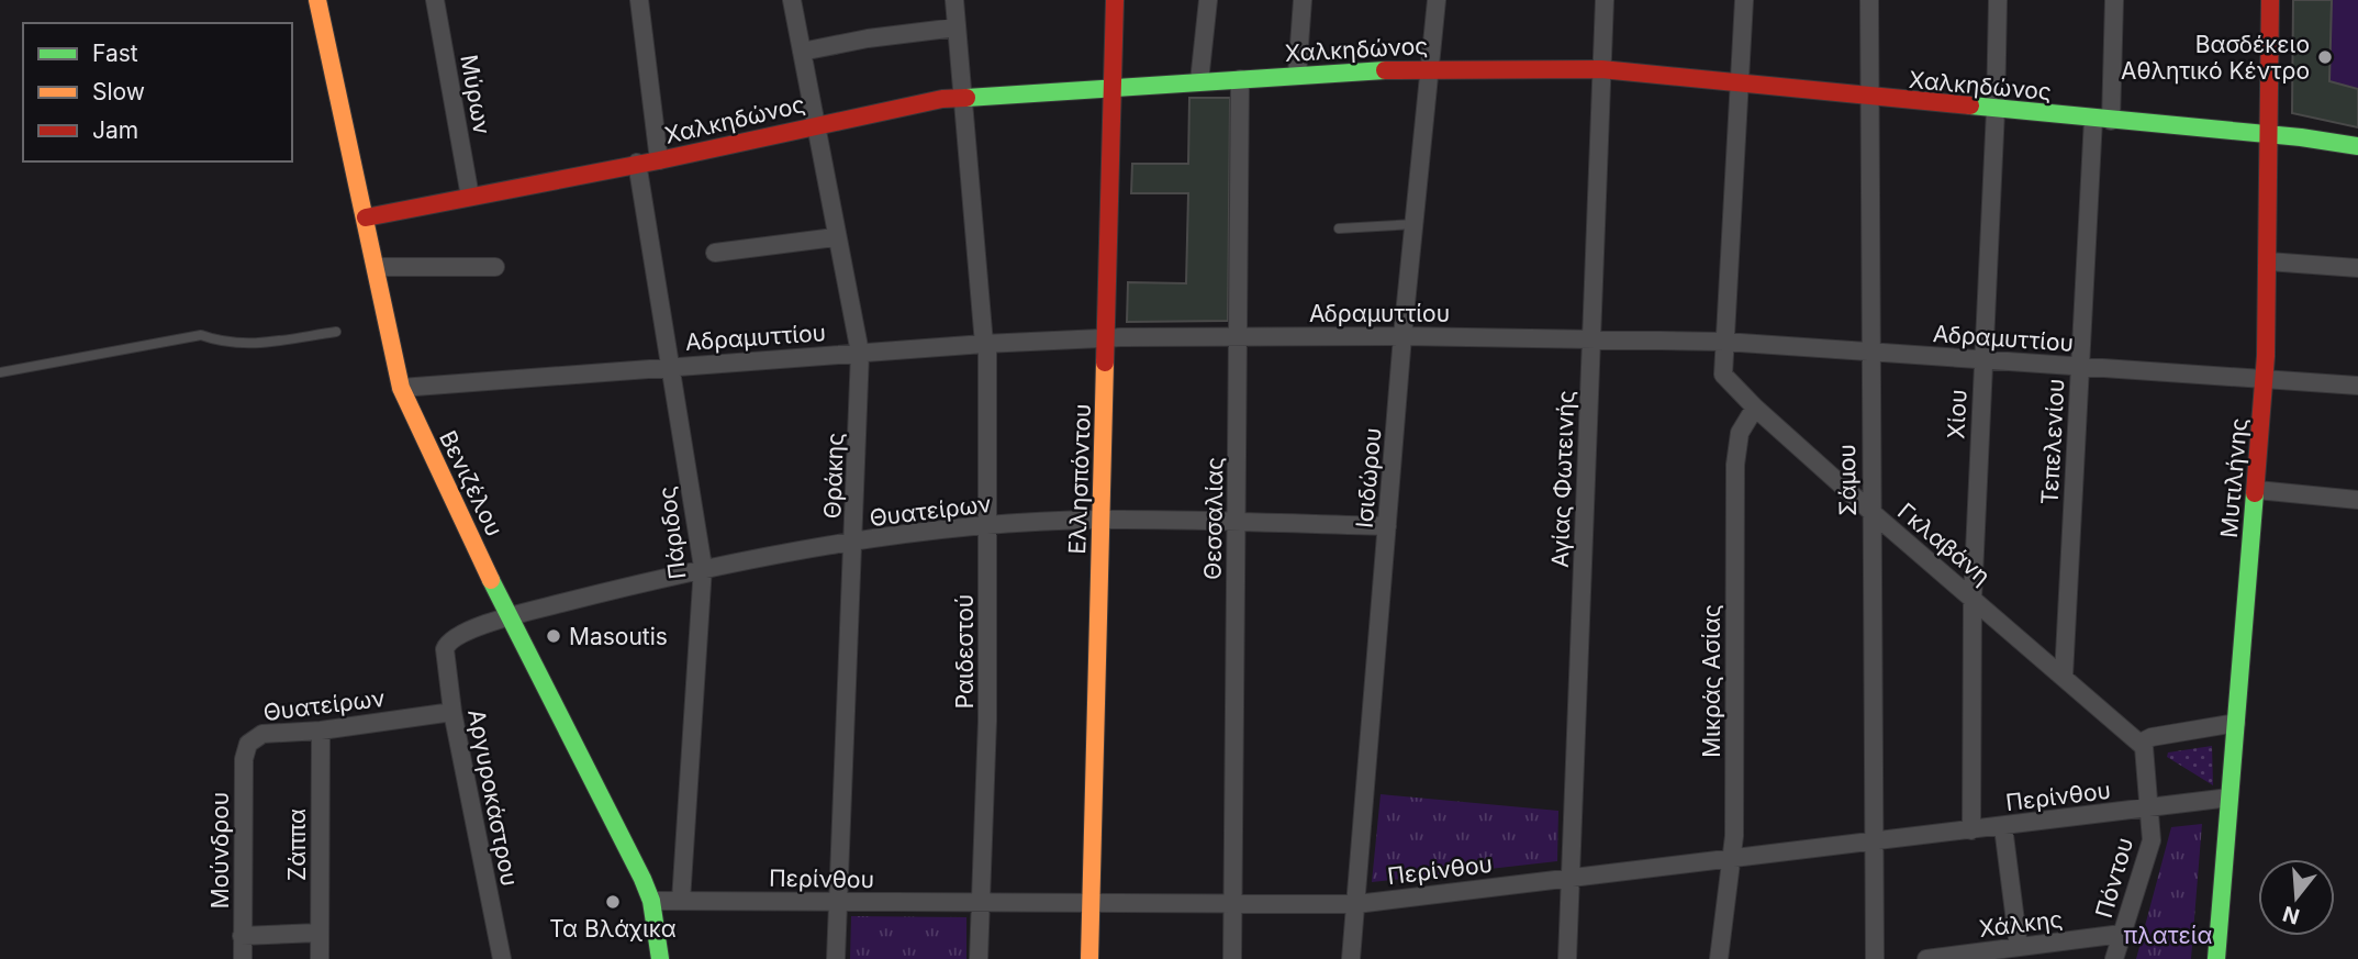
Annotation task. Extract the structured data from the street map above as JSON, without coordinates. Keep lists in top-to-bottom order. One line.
{"streets":{"street":["Χαλκηδώνος","Μύρων","Αδραμυττίου","Χίου","Τεπελενίου","Θράκης","Ισιδώρου","Μυτιλήνης","Ελλησπόντου","Αγίας Φωτεινής","Σάμου","Βενιζέλου","Θυατείρων","Θεσσαλίας","Πάριδος","Γκλαβάνη","Ραιδεστού","Μικράς Ασίας","Περίνθου","Αργυροκάστρου","Ζάππα","Μούνδρου","Πόντου","Χάλκης"]},"crossings":[["Χαλκηδώνος","Μύρων"],["Χαλκηδώνος","Χίου"],["Χαλκηδώνος","Τεπελενίου"],["Χαλκηδώνος","Θράκης"],["Χαλκηδώνος","Ισιδώρου"],["Χαλκηδώνος","Μυτιλήνης"],["Χαλκηδώνος","Ελλησπόντου"],["Χαλκηδώνος","Αγίας Φωτεινής"],["Χαλκηδώνος","Σάμου"],["Χαλκηδώνος","Βενιζέλου"],["Χαλκηδώνος","Θεσσαλίας"],["Χαλκηδώνος","Πάριδος"],["Χαλκηδώνος","Ραιδεστού"],["Αδραμυττίου","Χίου"],["Αδραμυττίου","Τεπελενίου"],["Αδραμυττίου","Θράκης"],["Αδραμυττίου","Ισιδώρου"],["Αδραμυττίου","Μυτιλήνης"],["Αδραμυττίου","Ελλησπόντου"],["Αδραμυττίου","Αγίας Φωτεινής"],["Αδραμυττίου","Σάμου"],["Αδραμυττίου","Βενιζέλου"],["Αδραμυττίου","Θεσσαλίας"],["Αδραμυττίου","Πάριδος"],["Αδραμυττίου","Γκλαβάνη"],["Αδραμυττίου","Ραιδεστού"],["Χίου","Γκλαβάνη"],["Χίου","Περίνθου"],["Τεπελενίου","Γκλαβάνη"],["Θράκης","Θυατείρων"],["Θράκης","Περίνθου"],["Ισιδώρου","Θυατείρων"],["Ισιδώρου","Περίνθου"],["Μυτιλήνης","Περίνθου"],["Ελλησπόντου","Θυατείρων"],["Ελλησπόντου","Περίνθου"],["Αγίας Φωτεινής","Περίνθου"],["Σάμου","Γκλαβάνη"],["Σάμου","Περίνθου"],["Βενιζέλου","Θυατείρων"],["Βενιζέλου","Περίνθου"],["Θυατείρων","Θεσσαλίας"],["Θυατείρων","Πάριδος"],["Θυατείρων","Ραιδεστού"],["Θυατείρων","Αργυροκάστρου"],["Θυατείρων","Ζάππα"],["Θυατείρων","Μούνδρου"],["Θεσσαλίας","Περίνθου"],["Πάριδος","Περίνθου"],["Γκλαβάνη","Μικράς Ασίας"],["Ραιδεστού","Περίνθου"],["Μικράς Ασίας","Περίνθου"],["Περίνθου","Πόντου"],["Πόντου","Χάλκης"]],"parks":["πλατεία"],"places":["Βασδέκειο Αθλητικό Κέντρο","Masoutis","Τα Βλάχικα"],"legend":["Fast","Slow","Jam"],"north":"bottom"}
